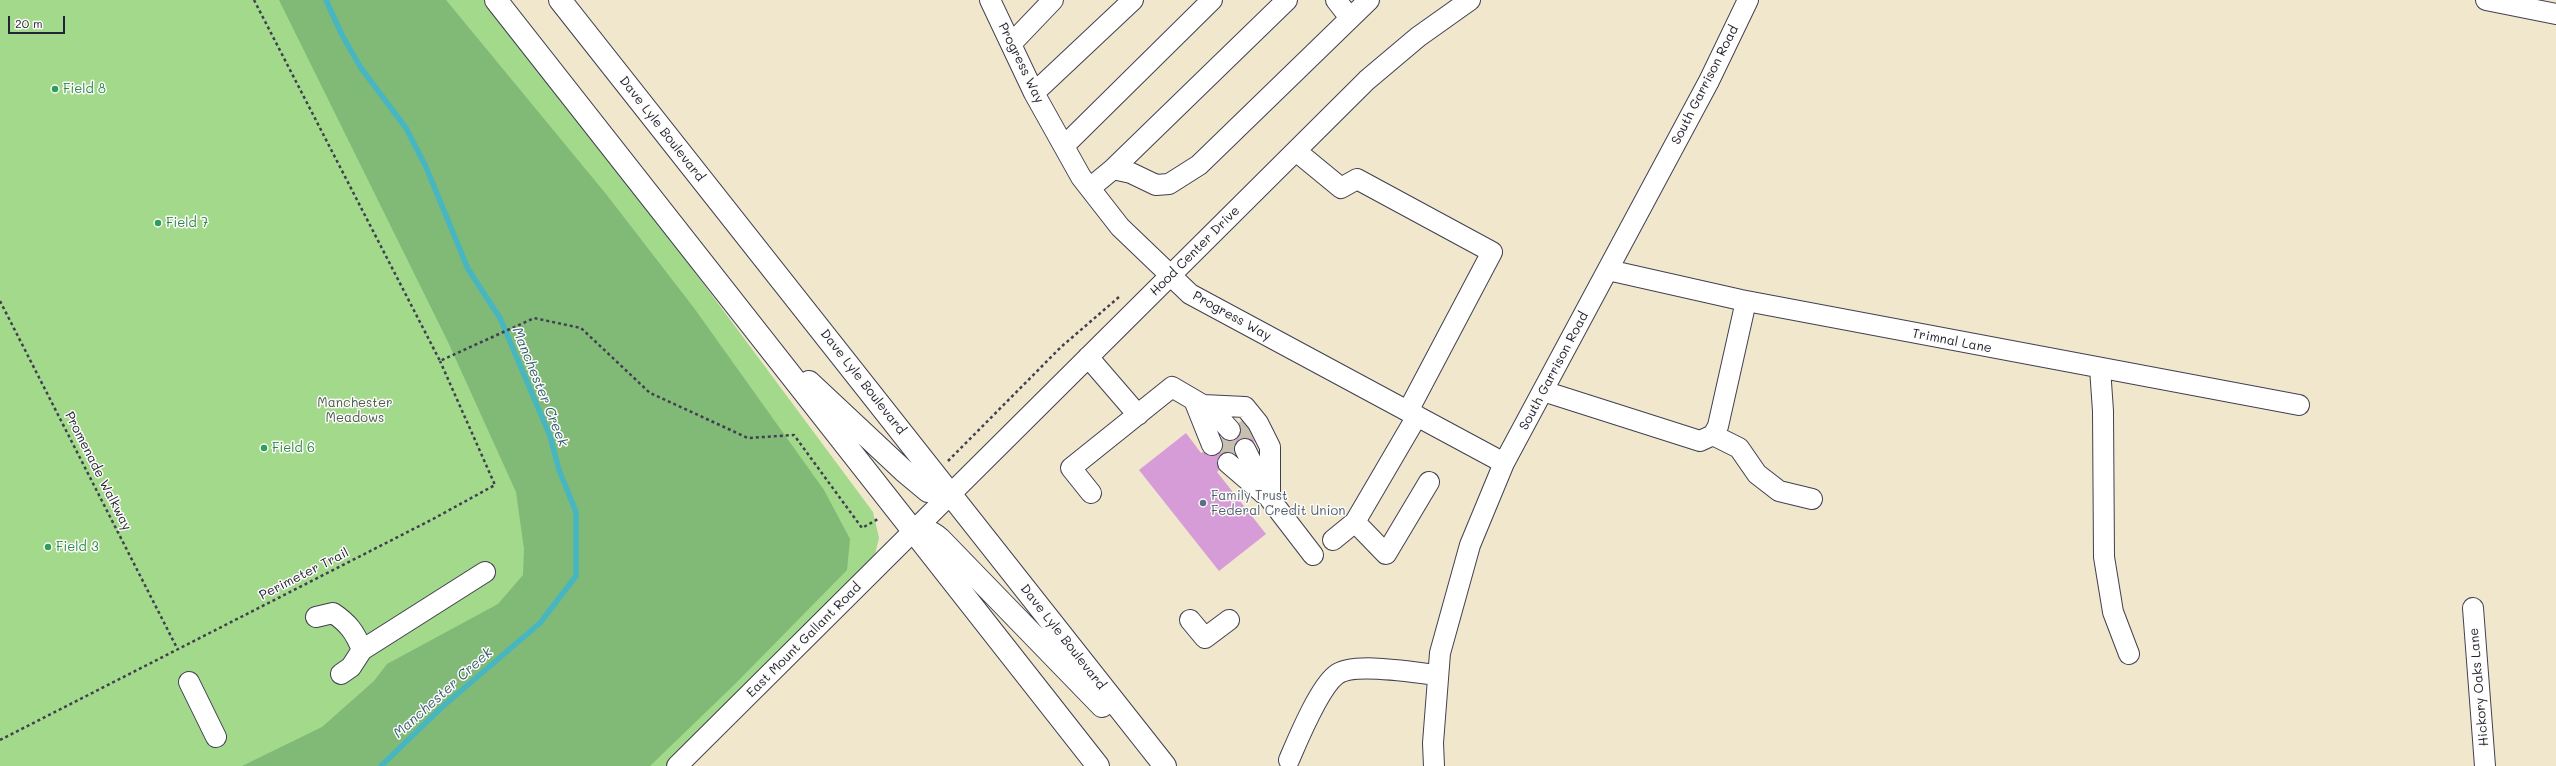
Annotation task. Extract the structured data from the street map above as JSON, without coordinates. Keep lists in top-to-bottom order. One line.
{"streets":{"main road":["Dave Lyle Boulevard"],"street":["Progress Way","South Garrison Road","Hood Center Drive","Trimnal Lane","East Mount Gallant Road","Hickory Oaks Lane"],"path":["Promenade Walkway","Perimeter Trail"]},"crossings":[["Progress Way","South Garrison Road"],["Progress Way","Hood Center Drive"],["South Garrison Road","Trimnal Lane"],["Dave Lyle Boulevard","Hood Center Drive"],["Hood Center Drive","East Mount Gallant Road"],["Promenade Walkway","Perimeter Trail"]],"water":["Manchester Creek"],"parks":["Manchester Meadows"],"places":["Field 8","Field 7","Field 6","Family Trust Federal Credit Union","Field 3"],"scale_bar":"20 m"}
